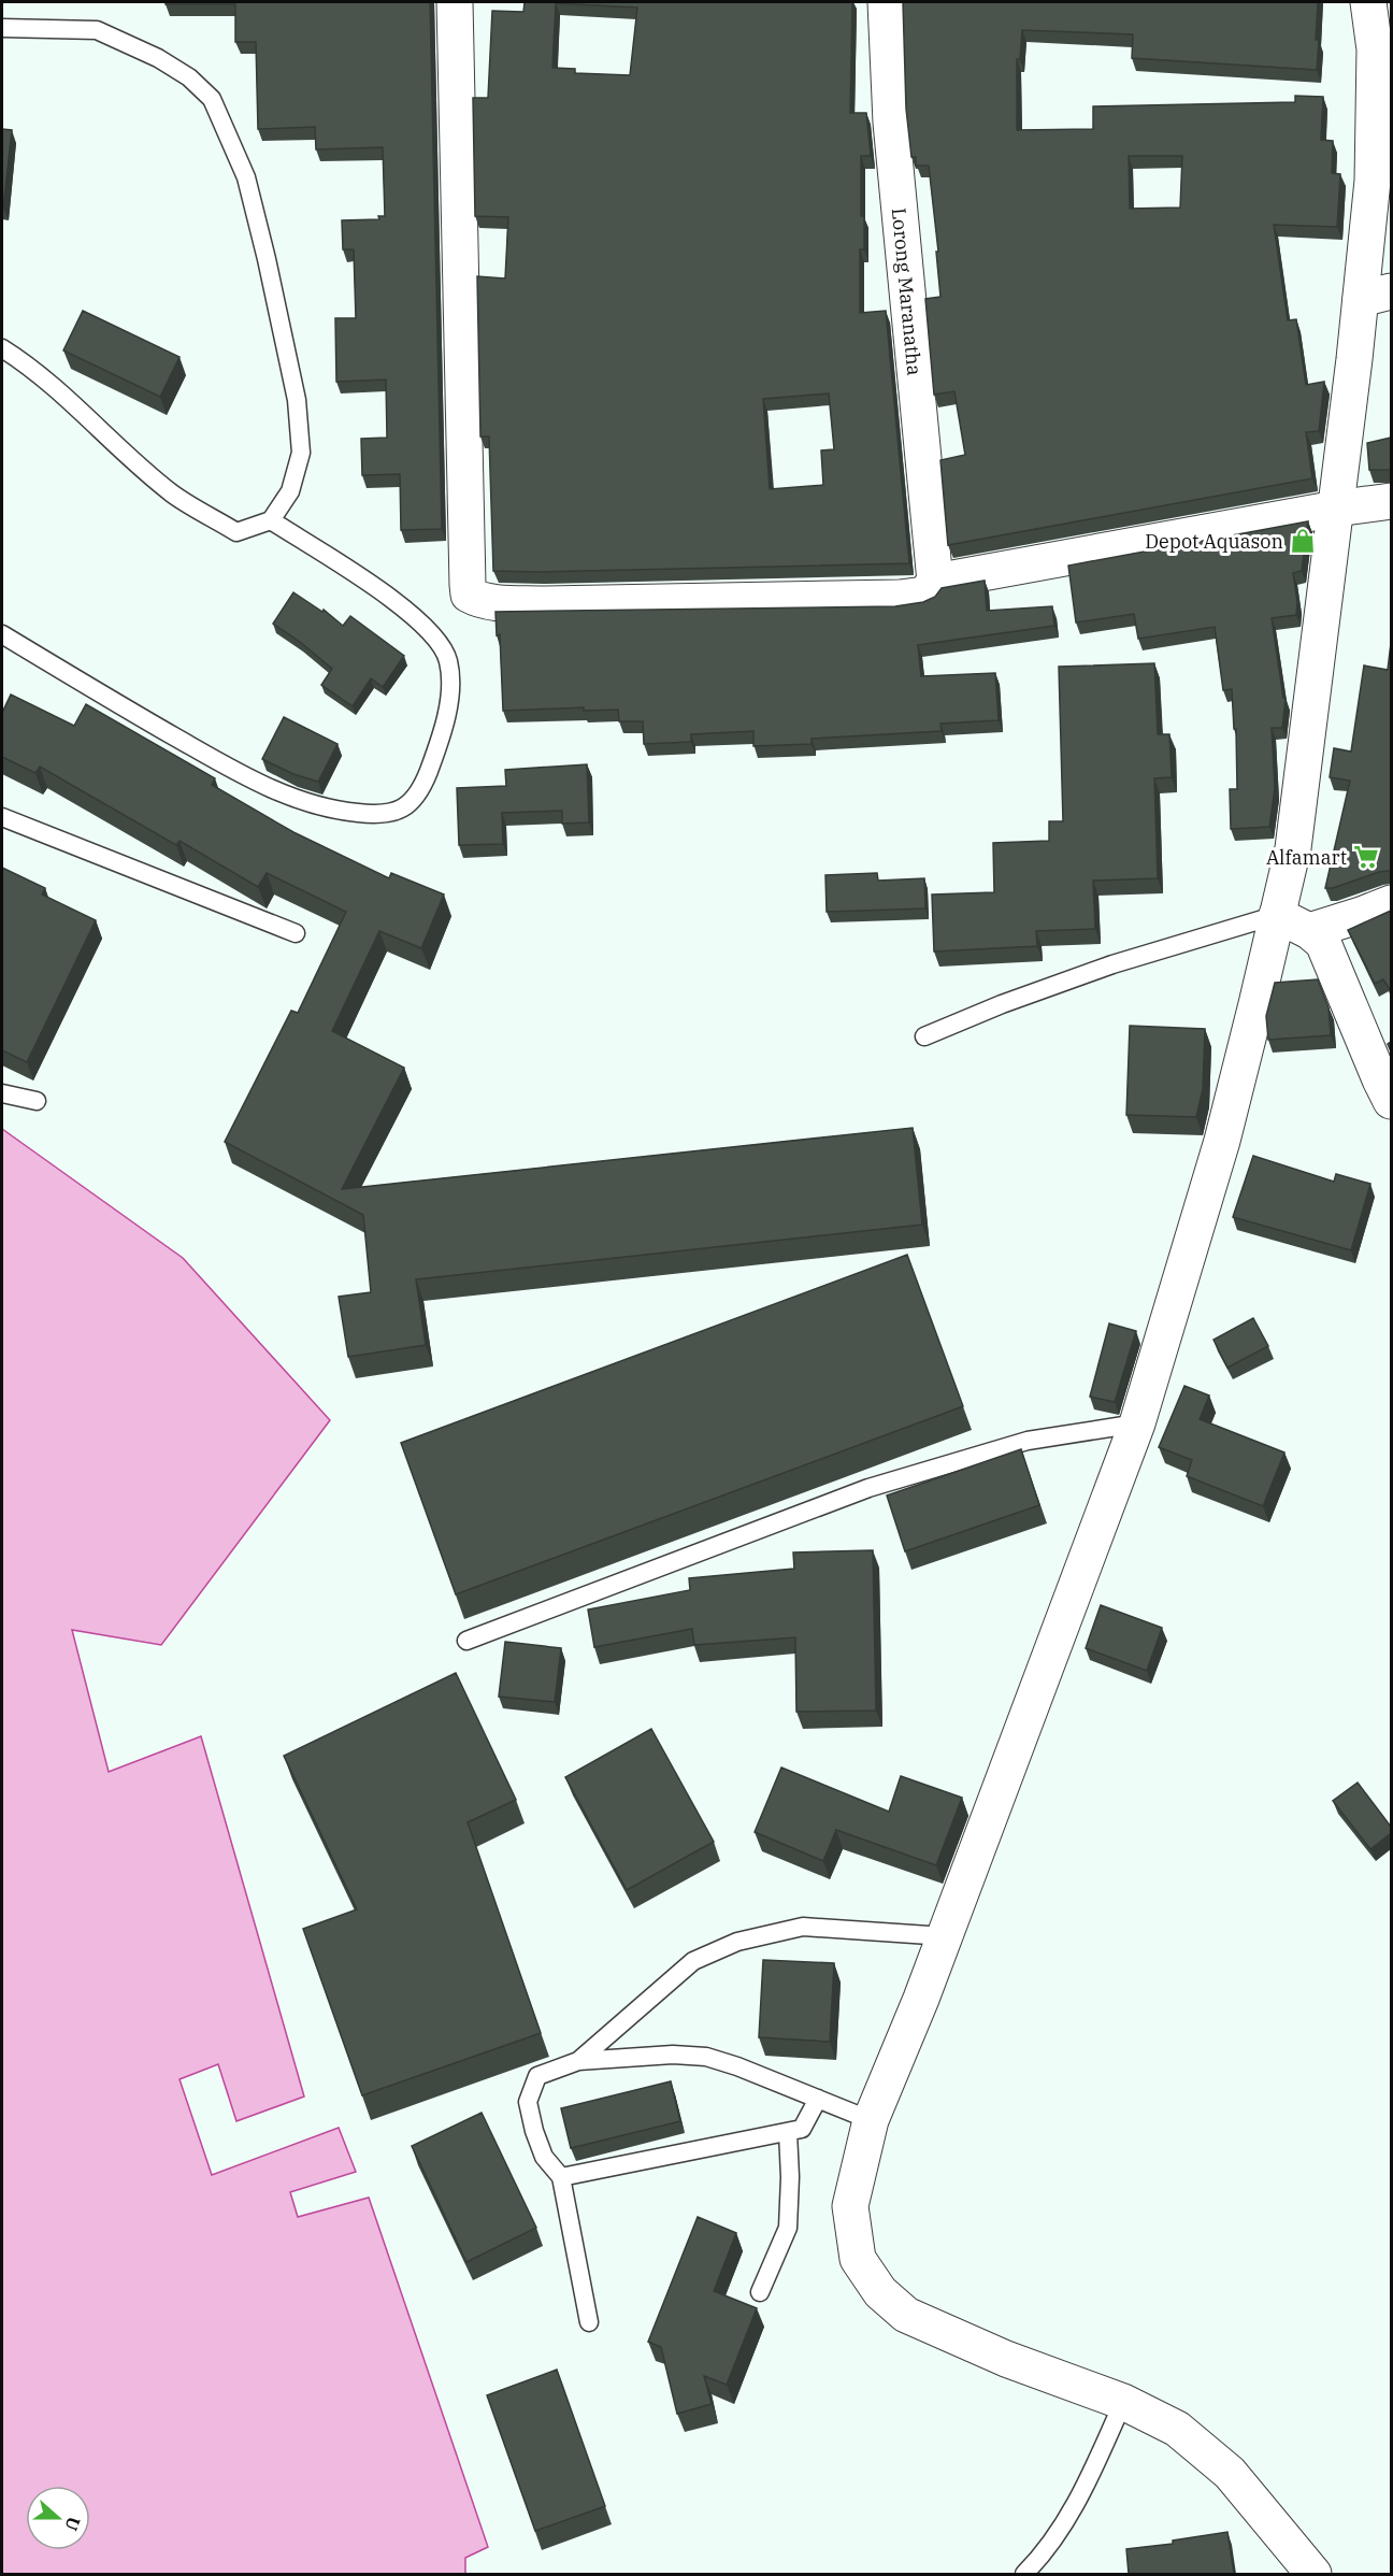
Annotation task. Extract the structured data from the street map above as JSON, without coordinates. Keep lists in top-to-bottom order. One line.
{"streets":{"street":["Lorong Maranatha"]},"places":{"shop":["Depot Aquason"],"supermarket":["Alfamart"]},"north":"right"}
